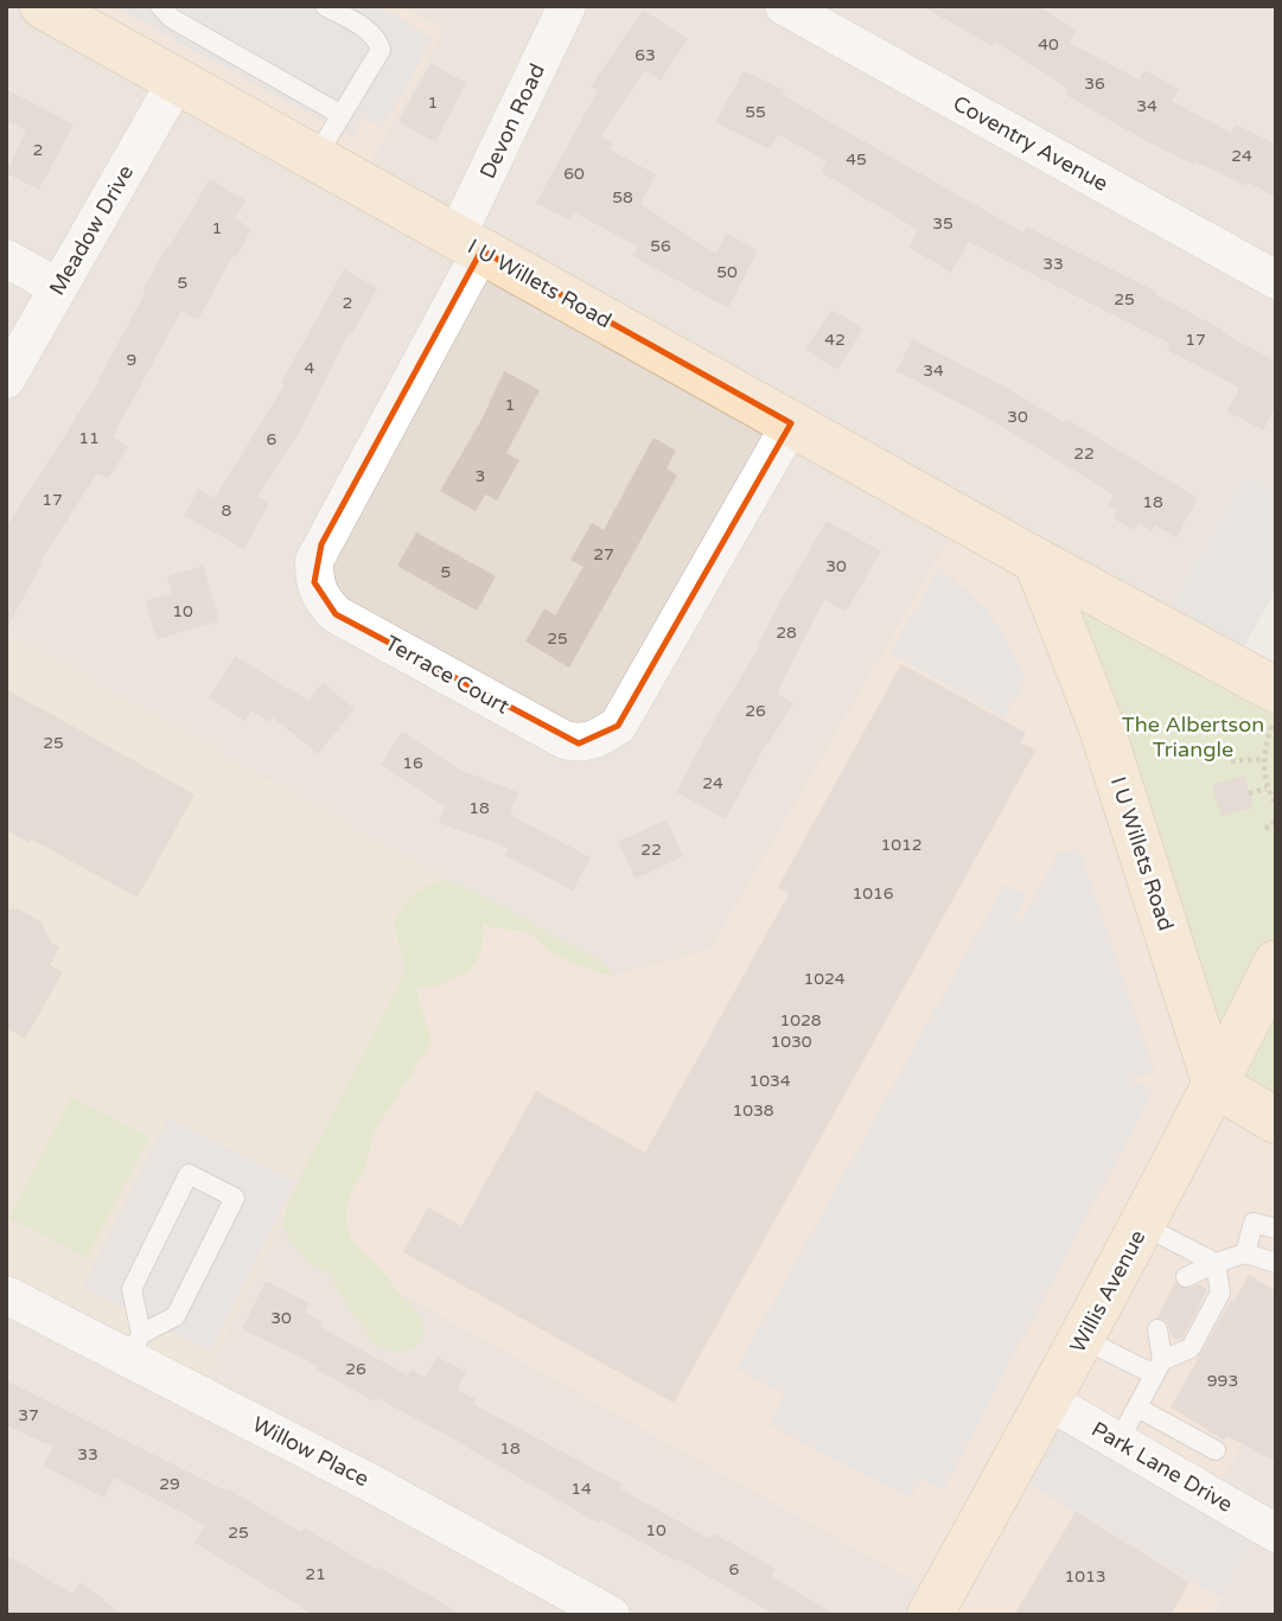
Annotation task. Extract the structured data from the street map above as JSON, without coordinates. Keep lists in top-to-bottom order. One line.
{"streets":{"main road":["I U Willets Road","Willis Avenue"],"street":["Devon Road","Coventry Avenue","Meadow Drive","Terrace Court","Willow Place","Park Lane Drive"]},"crossings":[["Devon Road","I U Willets Road"],["Devon Road","Terrace Court"],["Meadow Drive","I U Willets Road"],["I U Willets Road","Terrace Court"],["I U Willets Road","Willis Avenue"],["Willis Avenue","Park Lane Drive"]],"parks":["The Albertson Triangle"],"house_numbers":["40","63","36","1","34","55","2","24","45","60","58","35","1","56","33","50","5","25","2","42","17","9","4","34","1","30","11","6","22","3","17","18","8","27","30","5","10","28","25","26","25","16","24","18","1012","22","1016","1024","1028","1030","1034","1038","30","26","993","37","18","33","29","14","10","25","6","21","1013"]}
